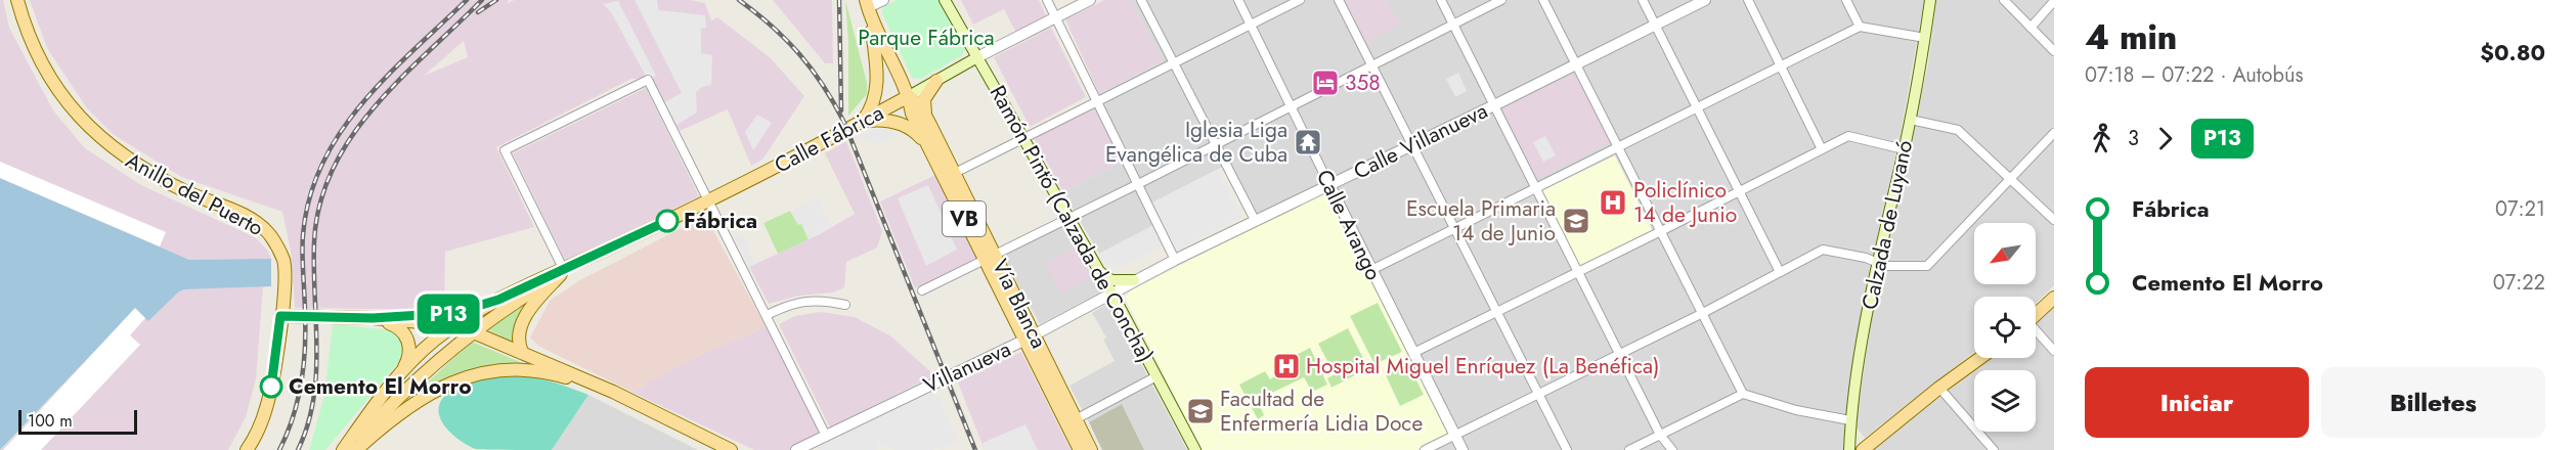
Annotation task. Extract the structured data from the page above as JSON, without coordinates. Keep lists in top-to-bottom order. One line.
{"streets":{"main road":["Calle Fábrica","Anillo del Puerto","VB","Ramón Pintó (Calzada de Concha)","Calzada de Luyanó","Vía Blanca"],"street":["Calle Villanueva","Calle Arango","Villanueva"]},"crossings":[["Calle Fábrica","Ramón Pintó (Calzada de Concha)"],["Calle Fábrica","Vía Blanca"],["Calle Villanueva","Calle Arango"],["Calle Villanueva","Villanueva"],["Ramón Pintó (Calzada de Concha)","Villanueva"],["Vía Blanca","Villanueva"]],"parks":["Parque Fábrica"],"places":{"hotel":["358"],"temple":["Iglesia Liga Evangélica de Cuba"],"hospital":["Policlínico 14 de Junio","Hospital Miguel Enríquez (La Benéfica)"],"other":["Fábrica","Cemento El Morro"],"school or university":["Escuela Primaria 14 de Junio","Facultad de Enfermería Lidia Doce"]},"lines":["bus line P13"],"scale_bar":"100 m","north":"bottom left","page":{"on_map":"P13","heading":["4 min","07:18 – 07:22 · Autobús","$0.80"],"legs":["3","P13"],"list":[{"name":"Fábrica","value":"07:21"},{"name":"Cemento El Morro","value":"07:22"}],"buttons":["Iniciar","Billetes"],"scale":"100 m"}}
